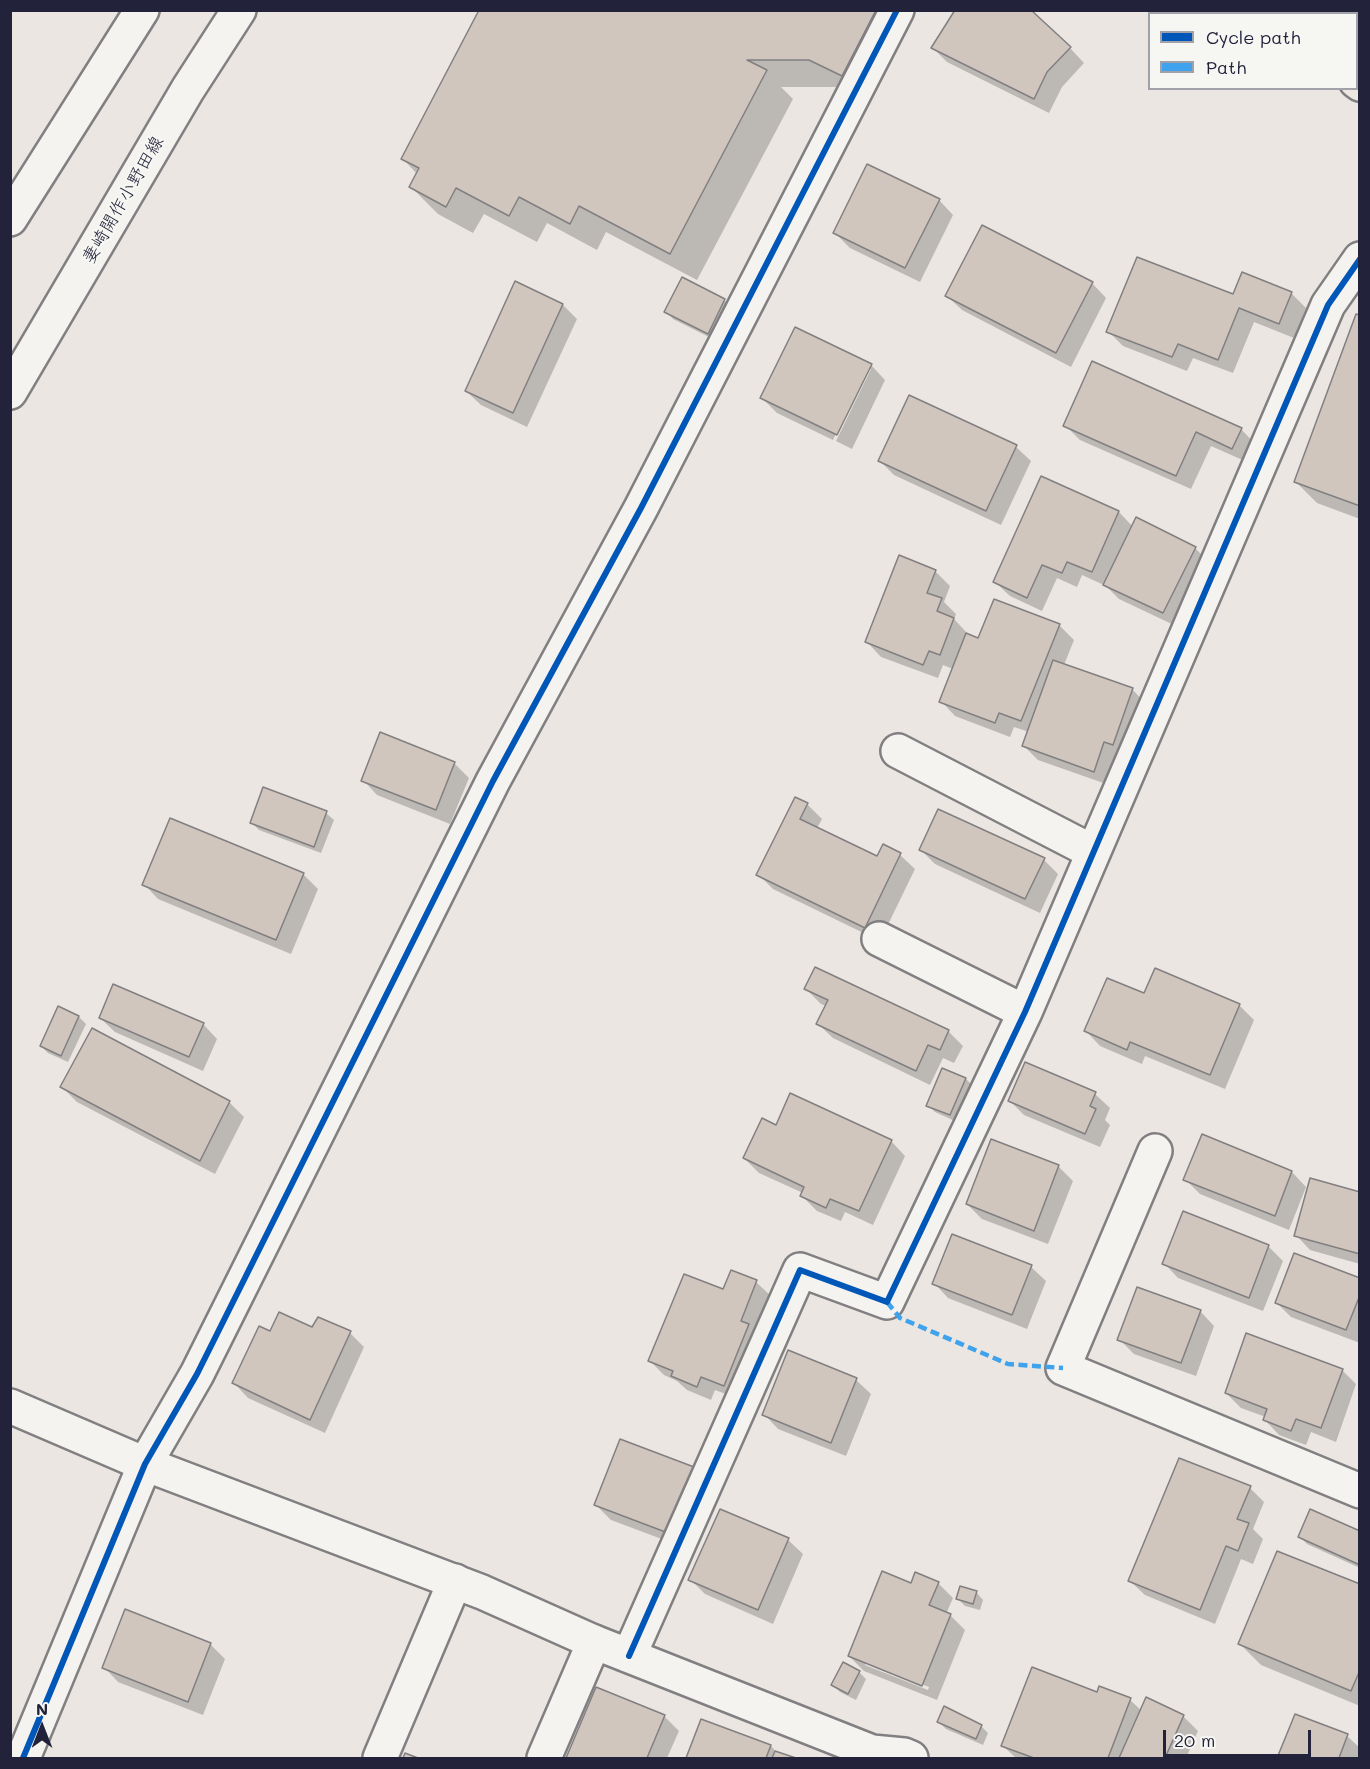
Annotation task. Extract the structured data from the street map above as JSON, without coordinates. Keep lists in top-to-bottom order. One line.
{"streets":{"street":["妻崎開作小野田線"]},"legend":["Cycle path","Path"],"scale_bar":"20 m","north":"top"}
